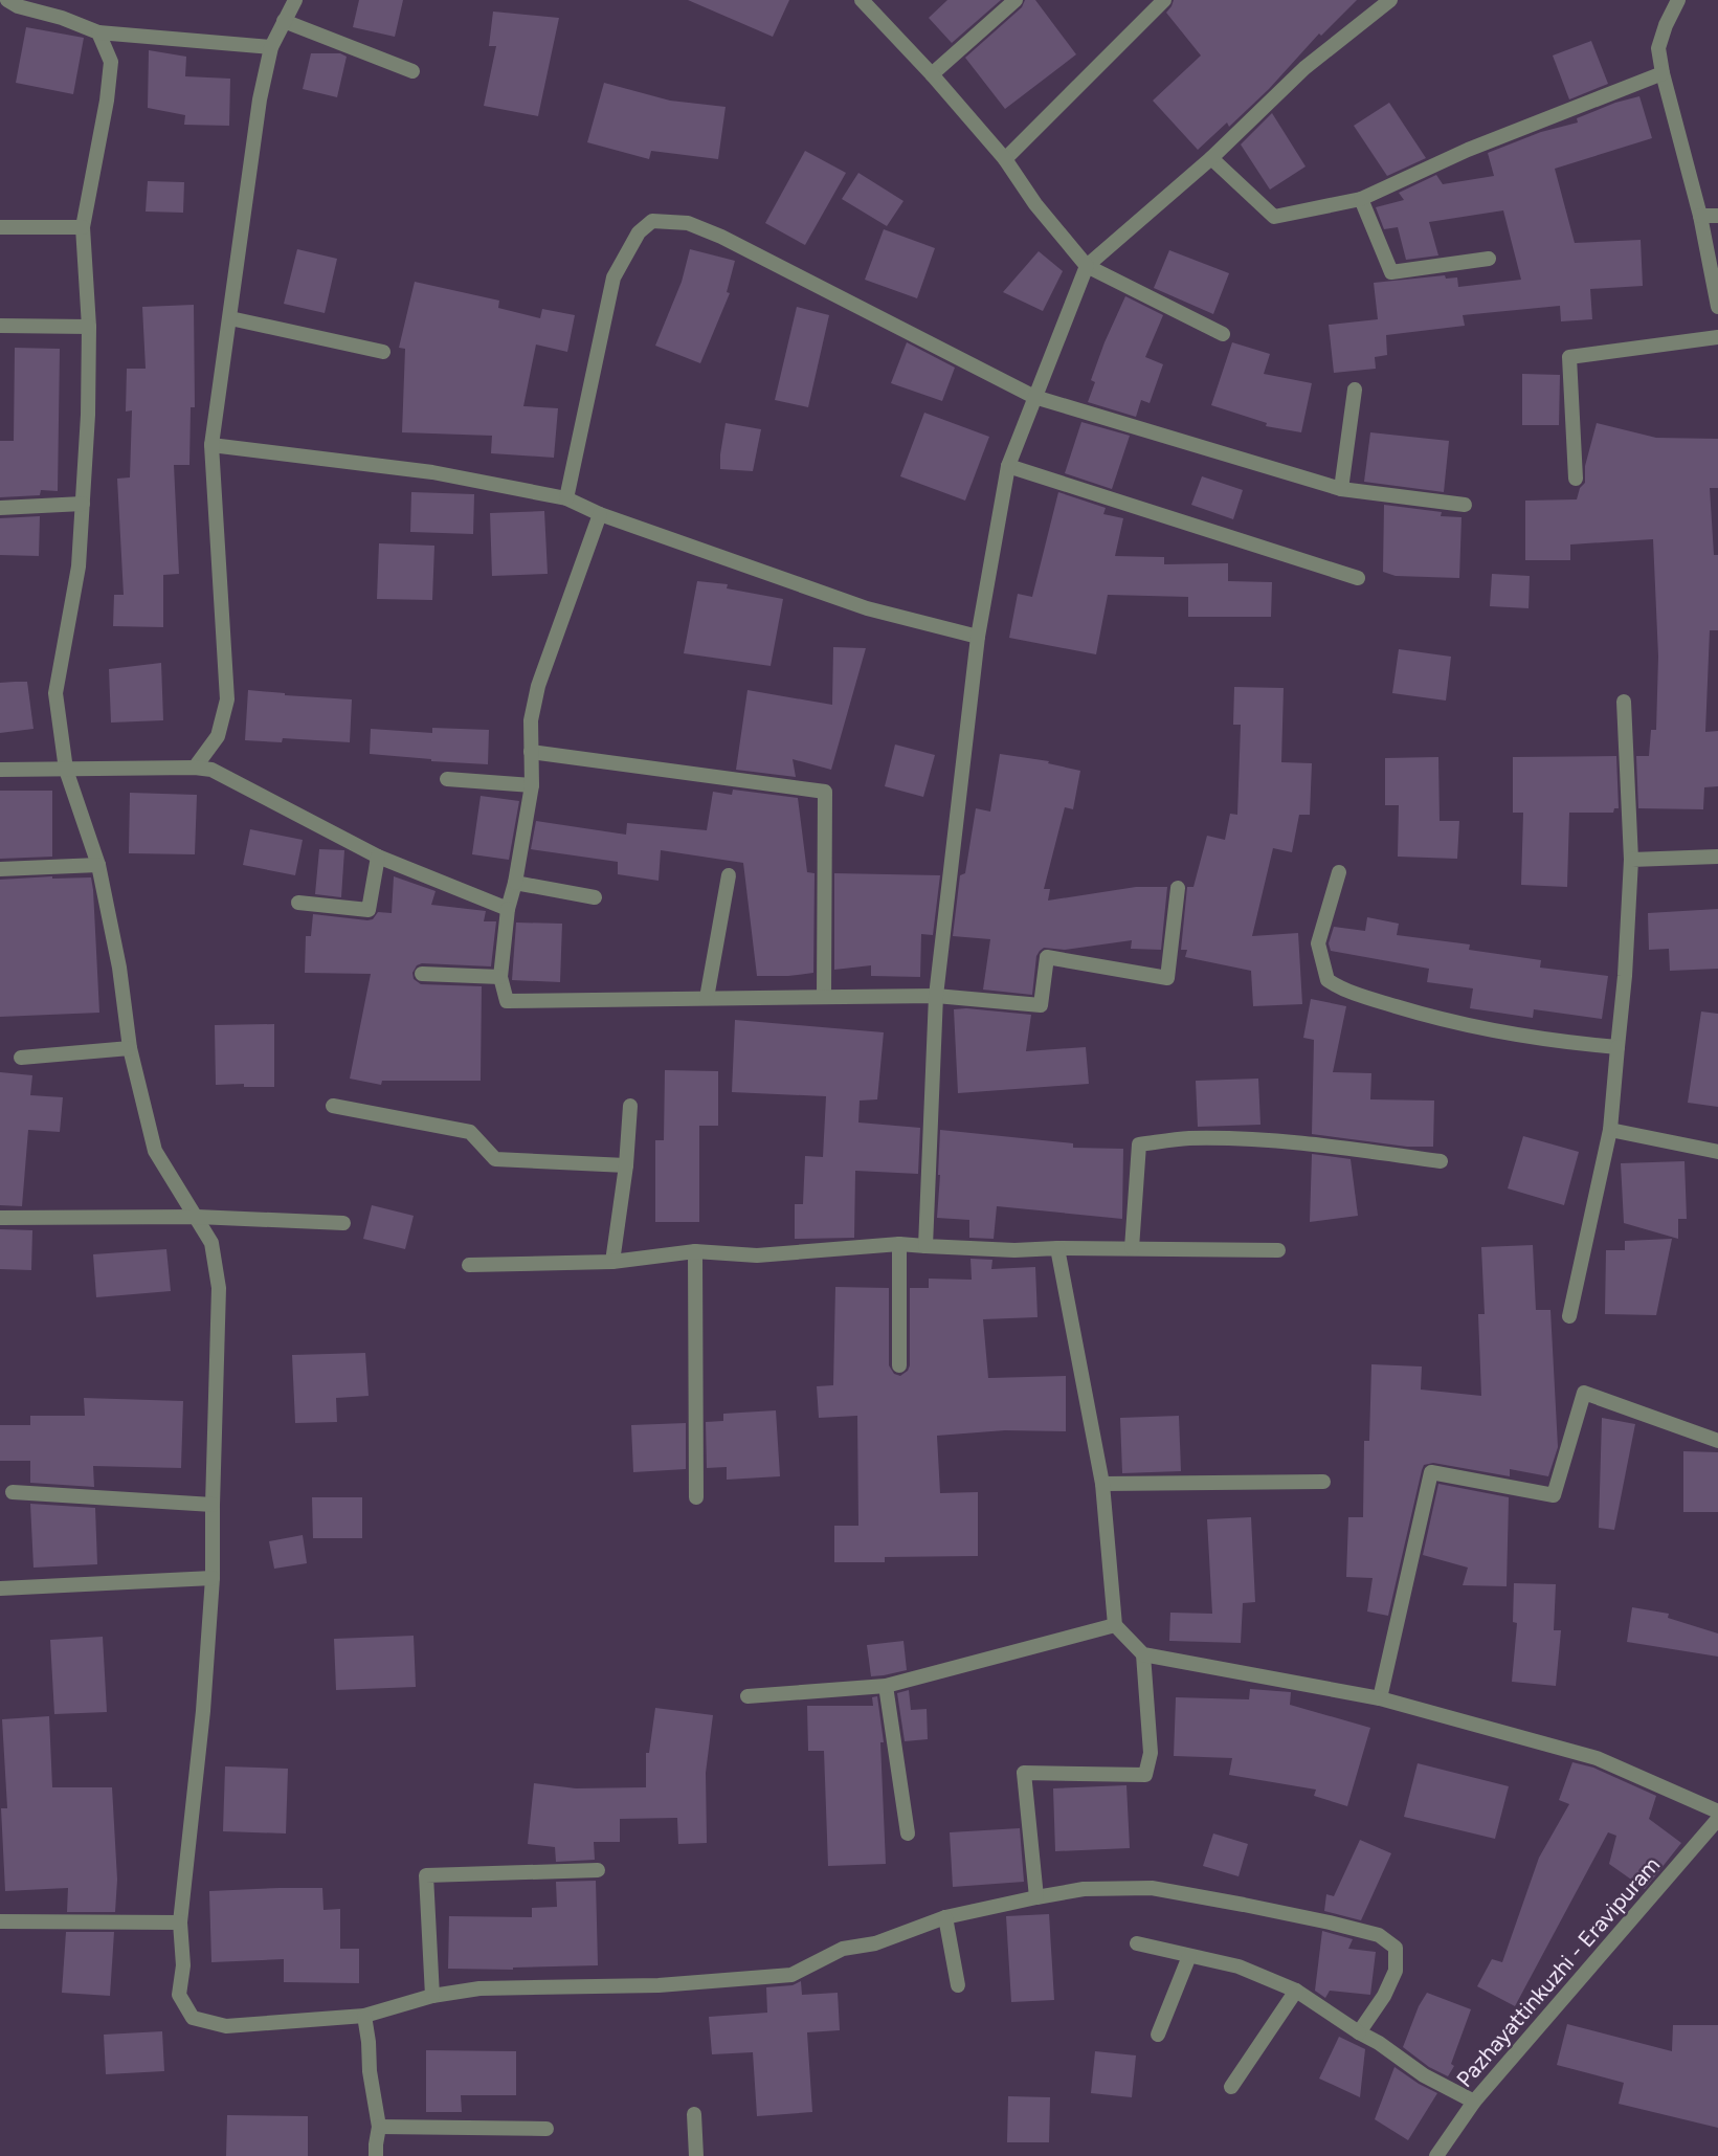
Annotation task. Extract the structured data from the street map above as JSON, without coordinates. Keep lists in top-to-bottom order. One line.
{"streets":{"street":["Pazhayattinkuzhi - Eravipuram"]}}
